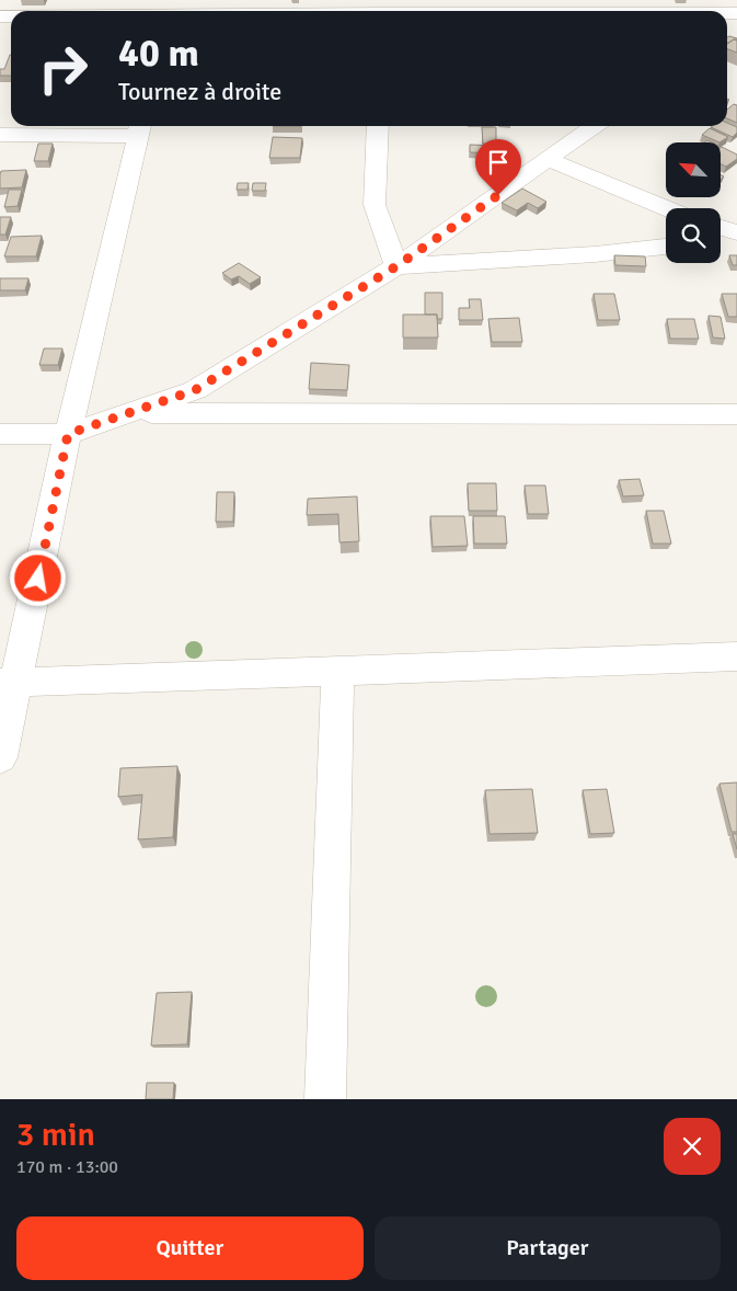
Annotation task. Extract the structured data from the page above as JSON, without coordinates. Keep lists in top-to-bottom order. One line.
{"north":"top left","page":{"turn":["40 m","Tournez à droite"],"heading":["3 min","170 m · 13:00"],"buttons":["Quitter","Partager"]}}
